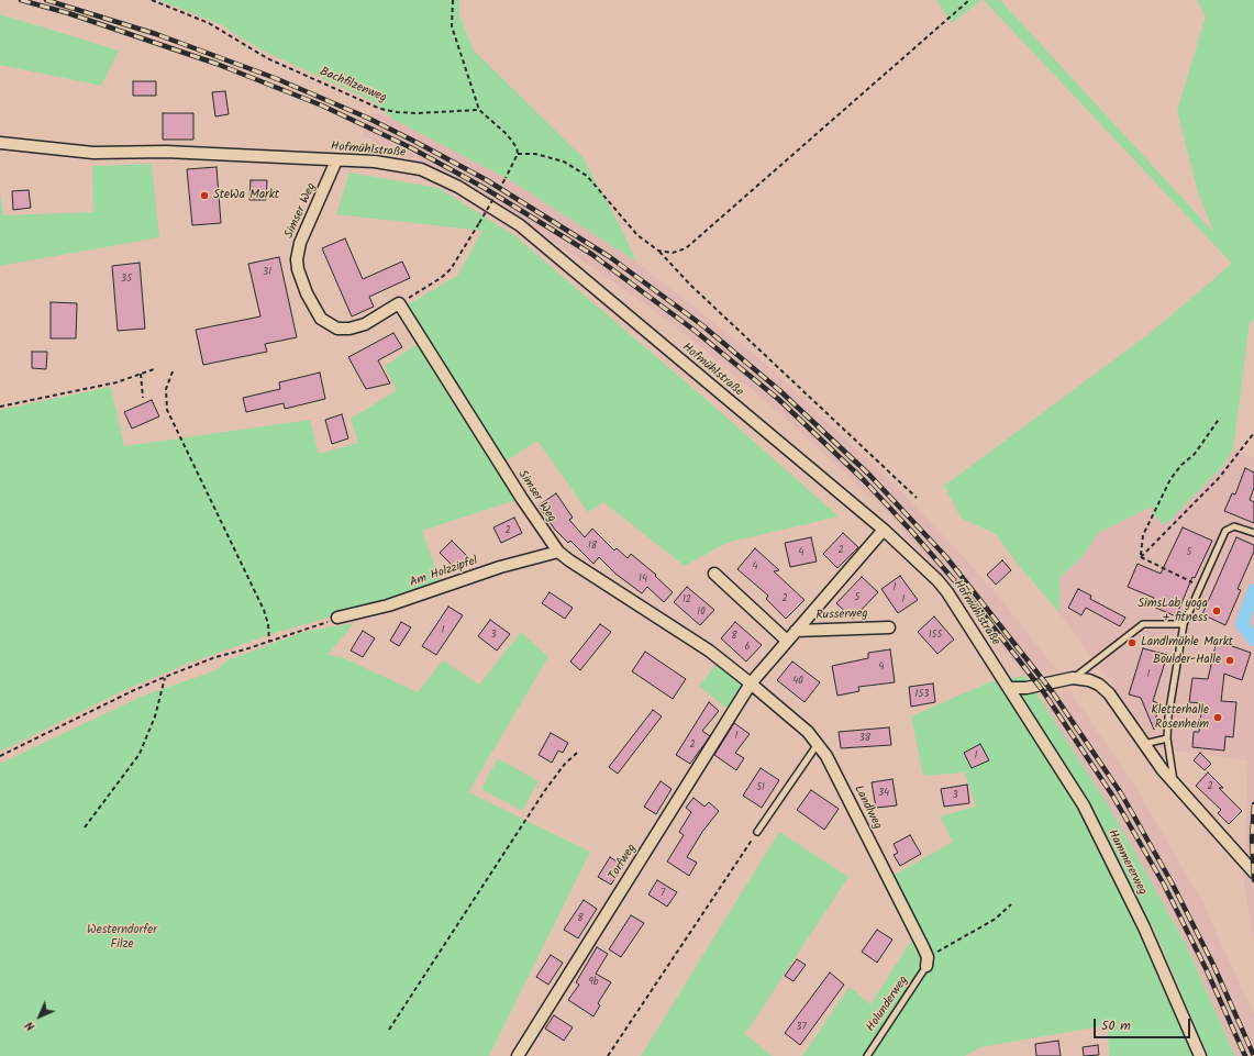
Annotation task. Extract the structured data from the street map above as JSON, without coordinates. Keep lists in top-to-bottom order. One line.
{"streets":{"street":["Hofmühlstraße","Simser Weg","Am Holzzipfel","Russerweg","Landlweg","Torfweg","Hammererweg"],"lane":["Holunderweg"],"path":["Bachfilzenweg"]},"crossings":[["Hofmühlstraße","Simser Weg"],["Hofmühlstraße","Hammererweg"],["Simser Weg","Am Holzzipfel"],["Simser Weg","Landlweg"],["Simser Weg","Torfweg"],["Landlweg","Torfweg"],["Landlweg","Holunderweg"]],"parks":["Westerndorfer Filze"],"places":["SteWa Markt","SimsLab yoga + fitness","Landlmühle Markt","Boulder-Halle","Kletterhalle Rosenheim"],"house_numbers":["31","35","2","18","2","4","5","4","14","1","5","2","12","1","10","1","3","155","8","6","4","1","40","153","1","38","2","1","2","51","34","3","7","8","9b","37"],"scale_bar":"50 m","north":"bottom left"}
